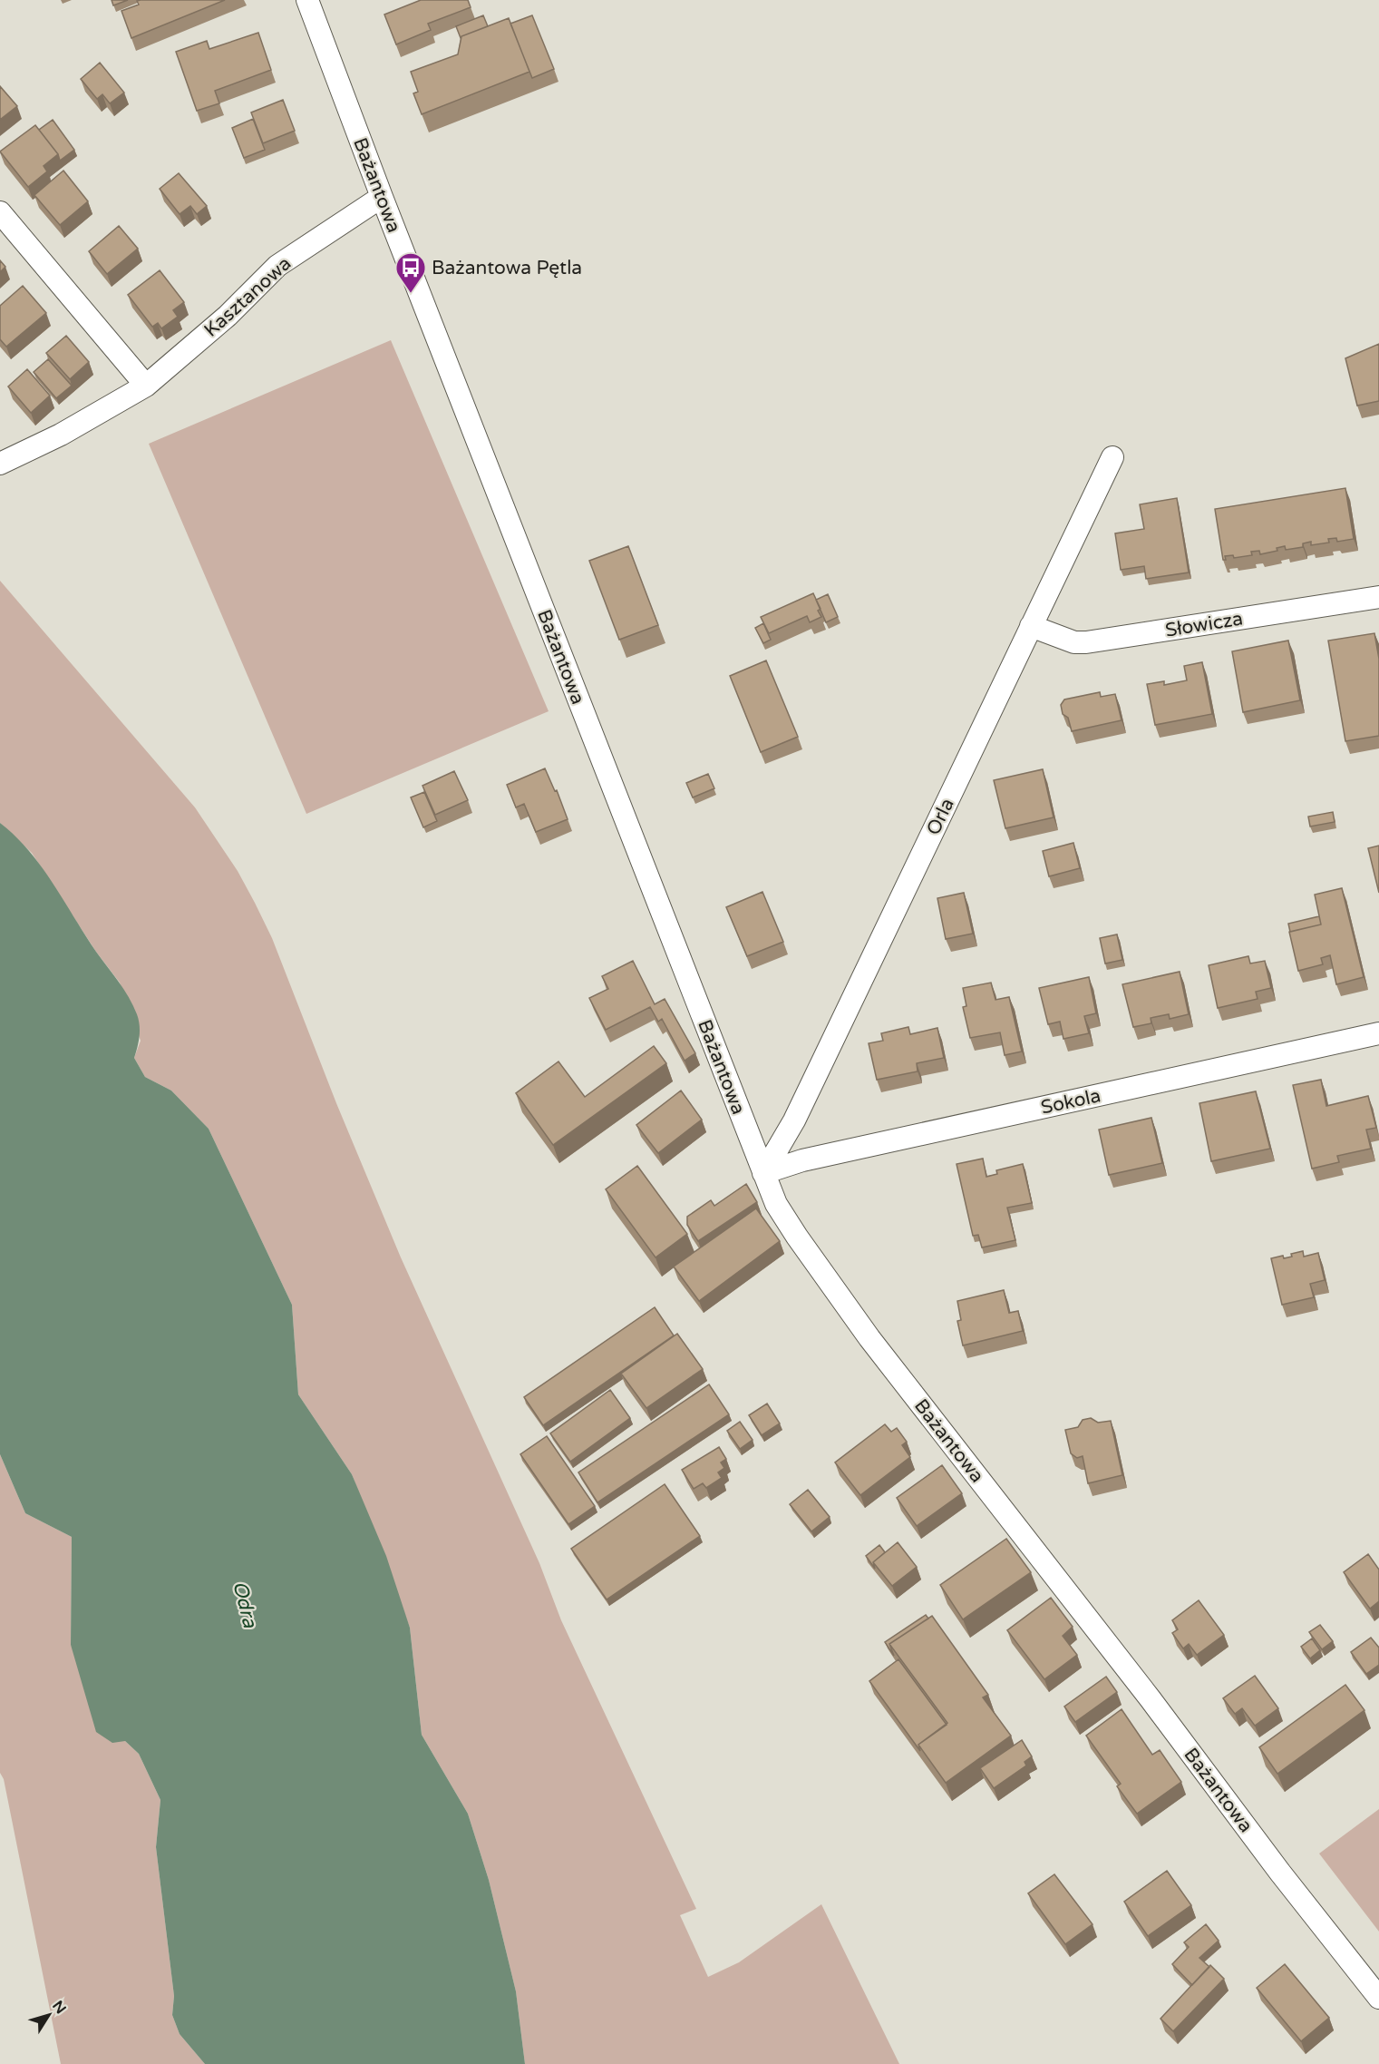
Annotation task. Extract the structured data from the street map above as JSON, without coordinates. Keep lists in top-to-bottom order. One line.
{"streets":{"street":["Bażantowa","Kasztanowa","Słowicza","Orla","Sokola"]},"crossings":[["Bażantowa","Kasztanowa"],["Bażantowa","Orla"],["Bażantowa","Sokola"],["Słowicza","Orla"],["Orla","Sokola"]],"water":["Odra"],"places":{"bus stop":["Bażantowa Pętla"]},"north":"top right"}
